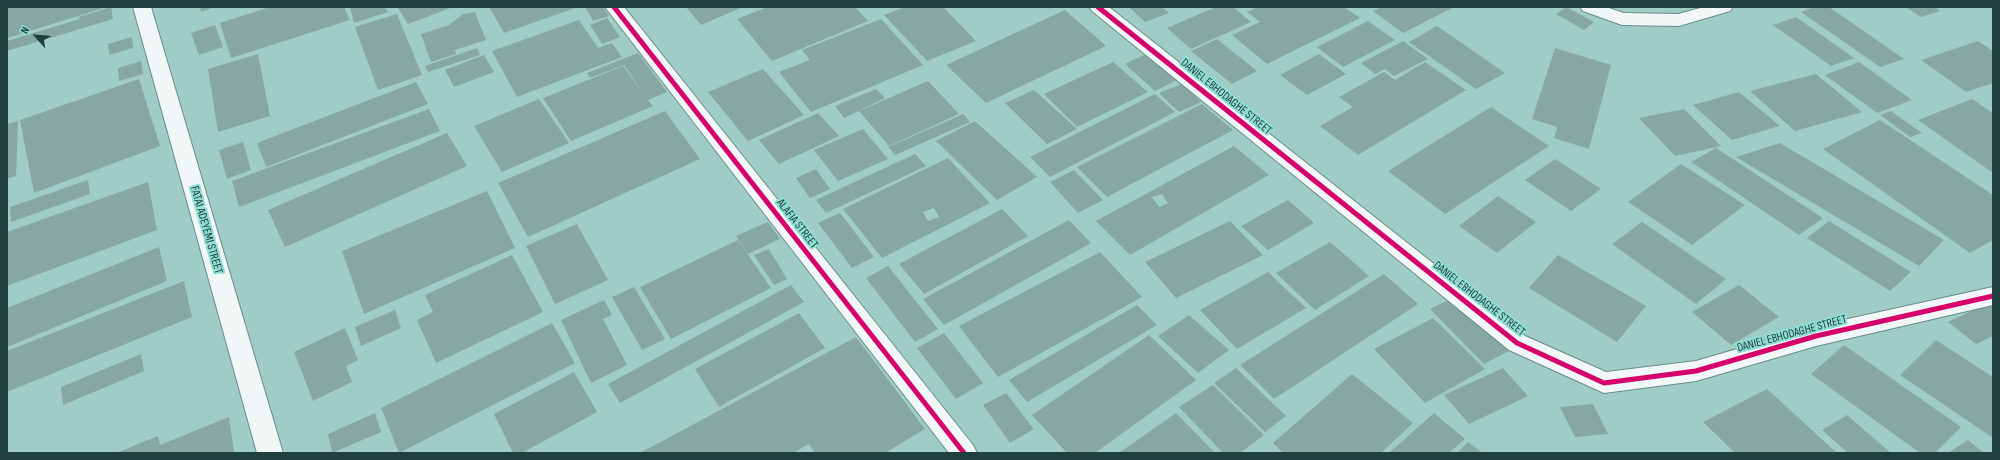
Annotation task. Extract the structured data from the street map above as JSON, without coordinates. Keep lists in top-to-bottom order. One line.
{"streets":{"street":["DANIEL EBHODAGHE STREET","ALAFIA STREET","FATAI ADEYEMI STREET"]},"north":"top left"}
